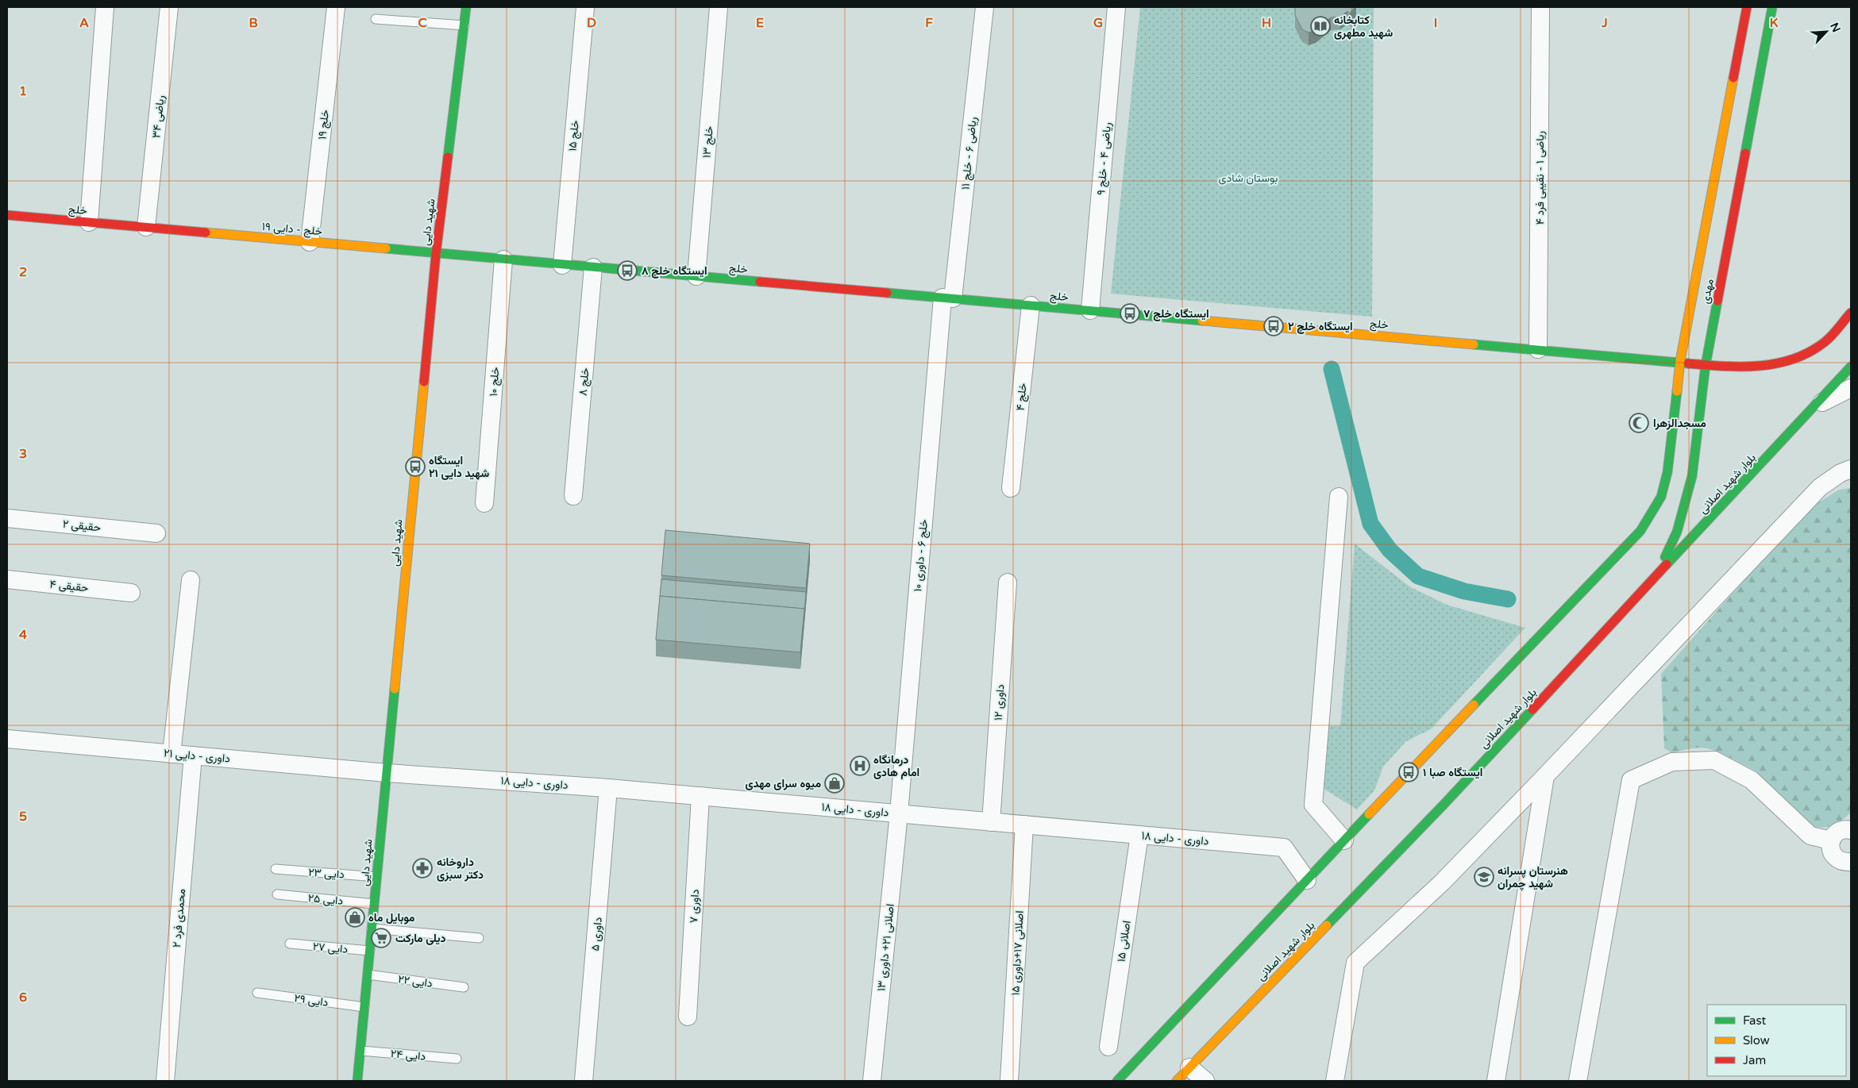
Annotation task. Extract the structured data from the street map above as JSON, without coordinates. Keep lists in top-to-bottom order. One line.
{"streets":{"main road":["خلج","شهید دایی","خلج - دایی ۱۹","مهدی","بلوار شهید اصلانی"],"street":["ریاضی ۳۴","خلج ۱۹","خلج ۱۵","خلج ۱۳","ریاضی ۶ - خلج ۱۱","ریاضی ۴ - خلج ۹","ریاضی ۱ - نقیبی فرد ۴","خلج ۱۰","خلج ۸","خلج ۴","حقیقی ۲","خلج ۶ - داوری ۱۰","حقیقی ۴","داوری ۱۲","داوری - دایی ۲۱","داوری - دایی ۱۸","داوری ۷","محمدی فرد ۲","داوری ۵","اصلانی ۱۵","اصلانی ۲۱+ داوری ۱۳","اصلانی ۱۷+داوری ۱۵"],"lane":["دایی ۲۳","دایی ۲۵","دایی ۲۷","دایی ۲۲","دایی ۲۹","دایی ۲۴"]},"crossings":[["ریاضی ۳۴","خلج"],["ریاضی ۳۴","خلج - دایی ۱۹"],["خلج ۱۹","خلج - دایی ۱۹"],["خلج ۱۵","خلج"],["خلج ۱۳","خلج"],["ریاضی ۶ - خلج ۱۱","خلج"],["ریاضی ۶ - خلج ۱۱","خلج ۶ - داوری ۱۰"],["ریاضی ۴ - خلج ۹","خلج"],["ریاضی ۱ - نقیبی فرد ۴","خلج"],["خلج","شهید دایی"],["خلج","خلج - دایی ۱۹"],["خلج","مهدی"],["خلج","خلج ۱۰"],["خلج","خلج ۸"],["خلج","خلج ۴"],["خلج","خلج ۶ - داوری ۱۰"],["شهید دایی","خلج - دایی ۱۹"],["شهید دایی","داوری - دایی ۲۱"],["شهید دایی","داوری - دایی ۱۸"],["شهید دایی","دایی ۲۳"],["شهید دایی","دایی ۲۵"],["شهید دایی","دایی ۲۷"],["شهید دایی","دایی ۲۲"],["شهید دایی","دایی ۲۹"],["شهید دایی","دایی ۲۴"],["مهدی","بلوار شهید اصلانی"],["خلج ۶ - داوری ۱۰","داوری - دایی ۱۸"],["خلج ۶ - داوری ۱۰","اصلانی ۲۱+ داوری ۱۳"],["داوری ۱۲","داوری - دایی ۱۸"],["داوری - دایی ۲۱","داوری - دایی ۱۸"],["داوری - دایی ۲۱","محمدی فرد ۲"],["داوری - دایی ۱۸","داوری ۷"],["داوری - دایی ۱۸","داوری ۵"],["داوری - دایی ۱۸","اصلانی ۱۵"],["داوری - دایی ۱۸","اصلانی ۲۱+ داوری ۱۳"],["داوری - دایی ۱۸","اصلانی ۱۷+داوری ۱۵"]],"parks":["بوستان شادی"],"places":{"library":["کتابخانه شهید مطهری"],"bus stop":["ایستگاه خلچ ۸","ایستگاه خلج ۷","ایستگاه خلچ ۲","ایستگاه شهید دایی ۲۱","ایستگاه صبا ۱"],"mosque":["مسجدالزهرا"],"hospital":["درمانگاه امام هادی"],"shop":["میوه سرای مهدی","موبایل ماه"],"pharmacy":["داروخانه دکتر سبزی"],"school or university":["هنرستان پسرانه شهید چمران"],"supermarket":["دیلی مارکت"]},"legend":["Fast","Slow","Jam"],"north":"top right","grid":{"columns":["A","B","C","D","E","F","G","H","I","J","K"],"rows":["1","2","3","4","5","6"]}}
